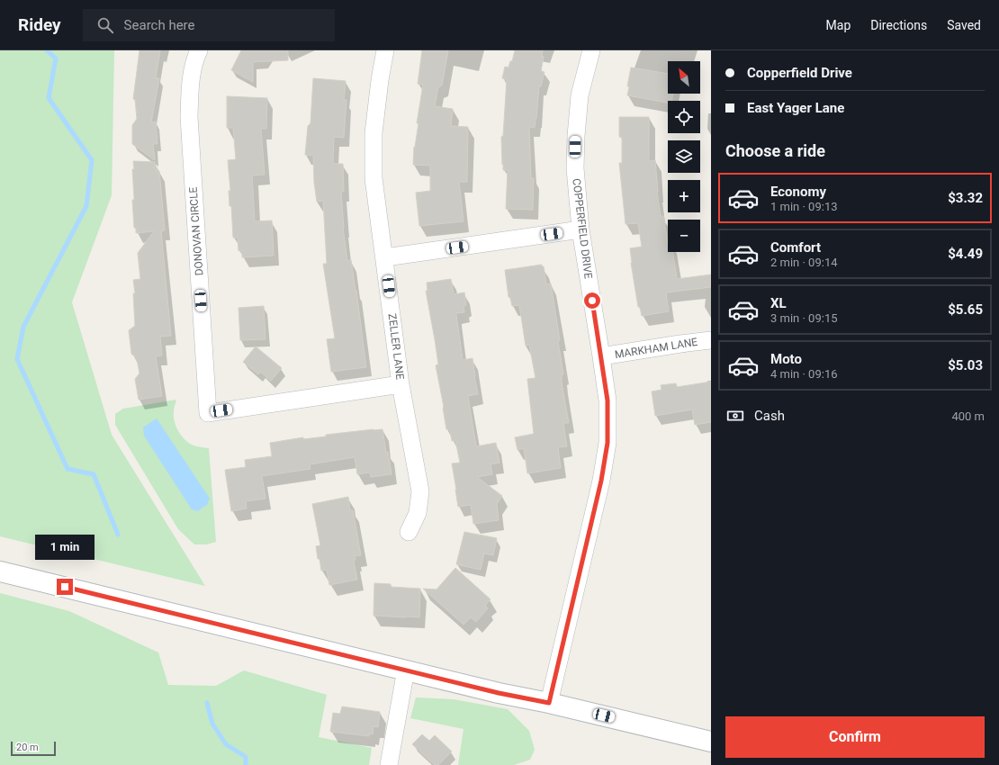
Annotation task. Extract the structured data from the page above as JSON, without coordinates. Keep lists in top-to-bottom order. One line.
{"streets":{"street":["COPPERFIELD DRIVE","DONOVAN CIRCLE","ZELLER LANE","MARKHAM LANE"]},"crossings":[["COPPERFIELD DRIVE","MARKHAM LANE"],["DONOVAN CIRCLE","ZELLER LANE"]],"scale_bar":"20 m","north":"top left","page":{"header":"Ridey","search":"Search here","nav":["Map","Directions","Saved"],"banner":["Copperfield Drive","East Yager Lane"],"map_buttons":["+","−"],"heading":"Choose a ride","list":[{"name":"Economy","note":"1 min · 09:13","value":"$3.32"},{"name":"Comfort","note":"2 min · 09:14","value":"$4.49"},{"name":"XL","note":"3 min · 09:15","value":"$5.65"},{"name":"Moto","note":"4 min · 09:16","value":"$5.03"}],"pay":["Cash","400 m"],"bubble":"1 min","buttons":"Confirm","scale":"20 m"}}
